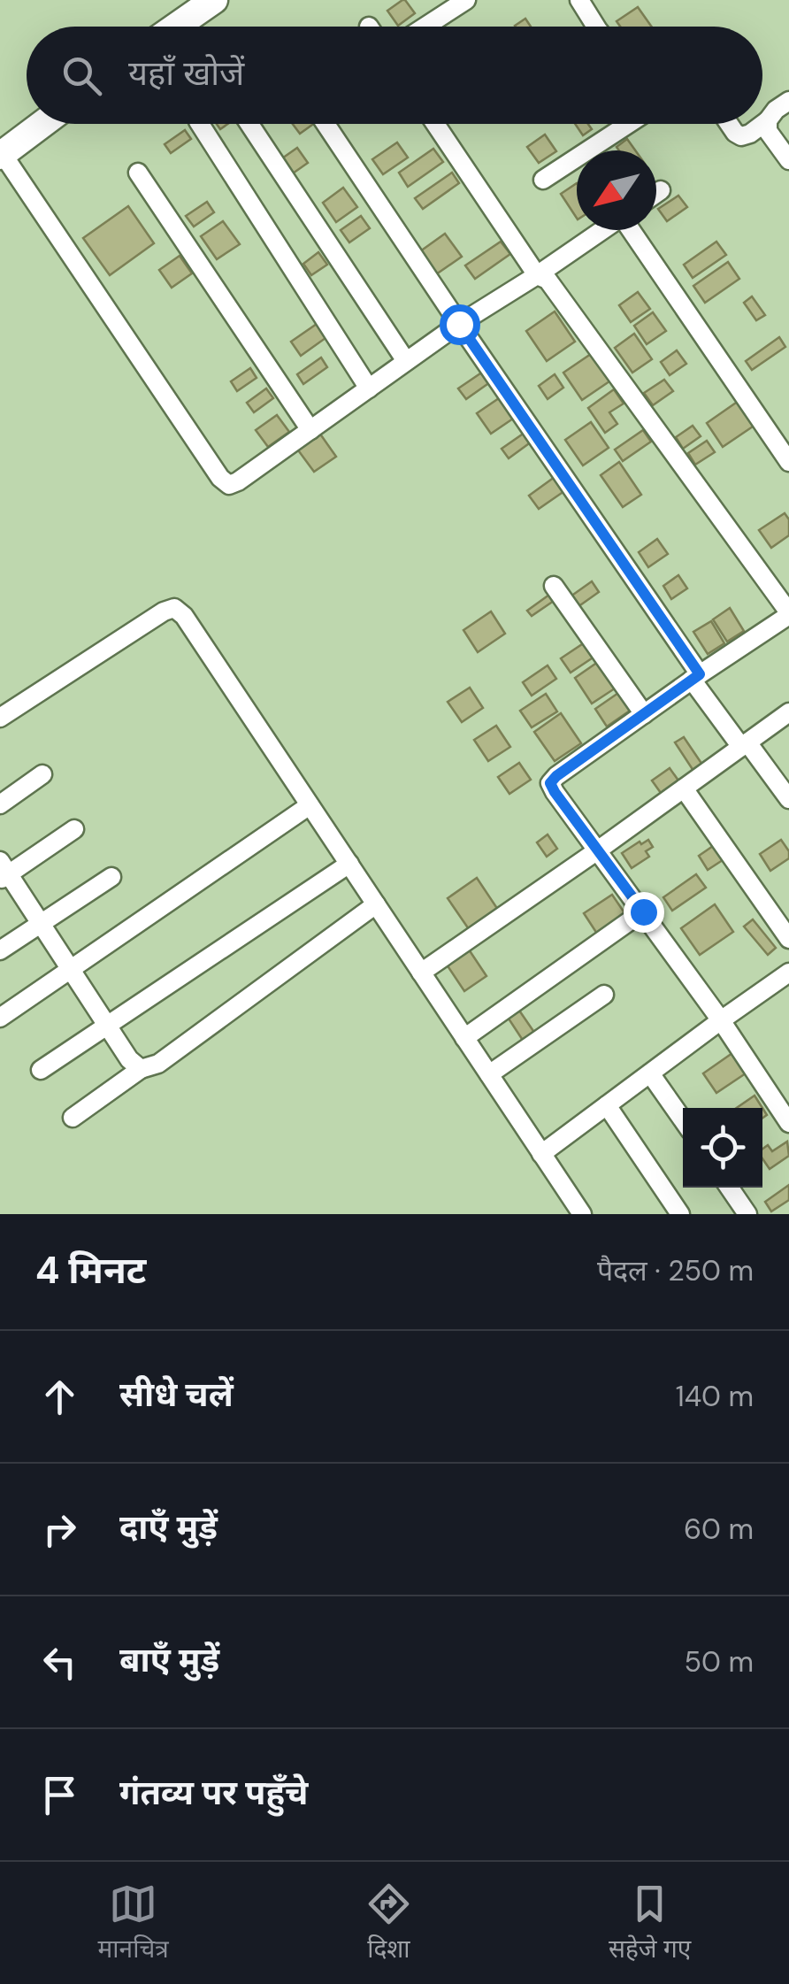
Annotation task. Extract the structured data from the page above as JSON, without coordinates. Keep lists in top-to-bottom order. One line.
{"north":"bottom left","page":{"search":"यहाँ खोजें","heading":["4 मिनट","पैदल · 250 m"],"list":[["सीधे चलें","140 m"],["दाएँ मुड़ें","60 m"],["बाएँ मुड़ें","50 m"],"गंतव्य पर पहुँचे"],"nav":["मानचित्र","दिशा","सहेजे गए"]}}
